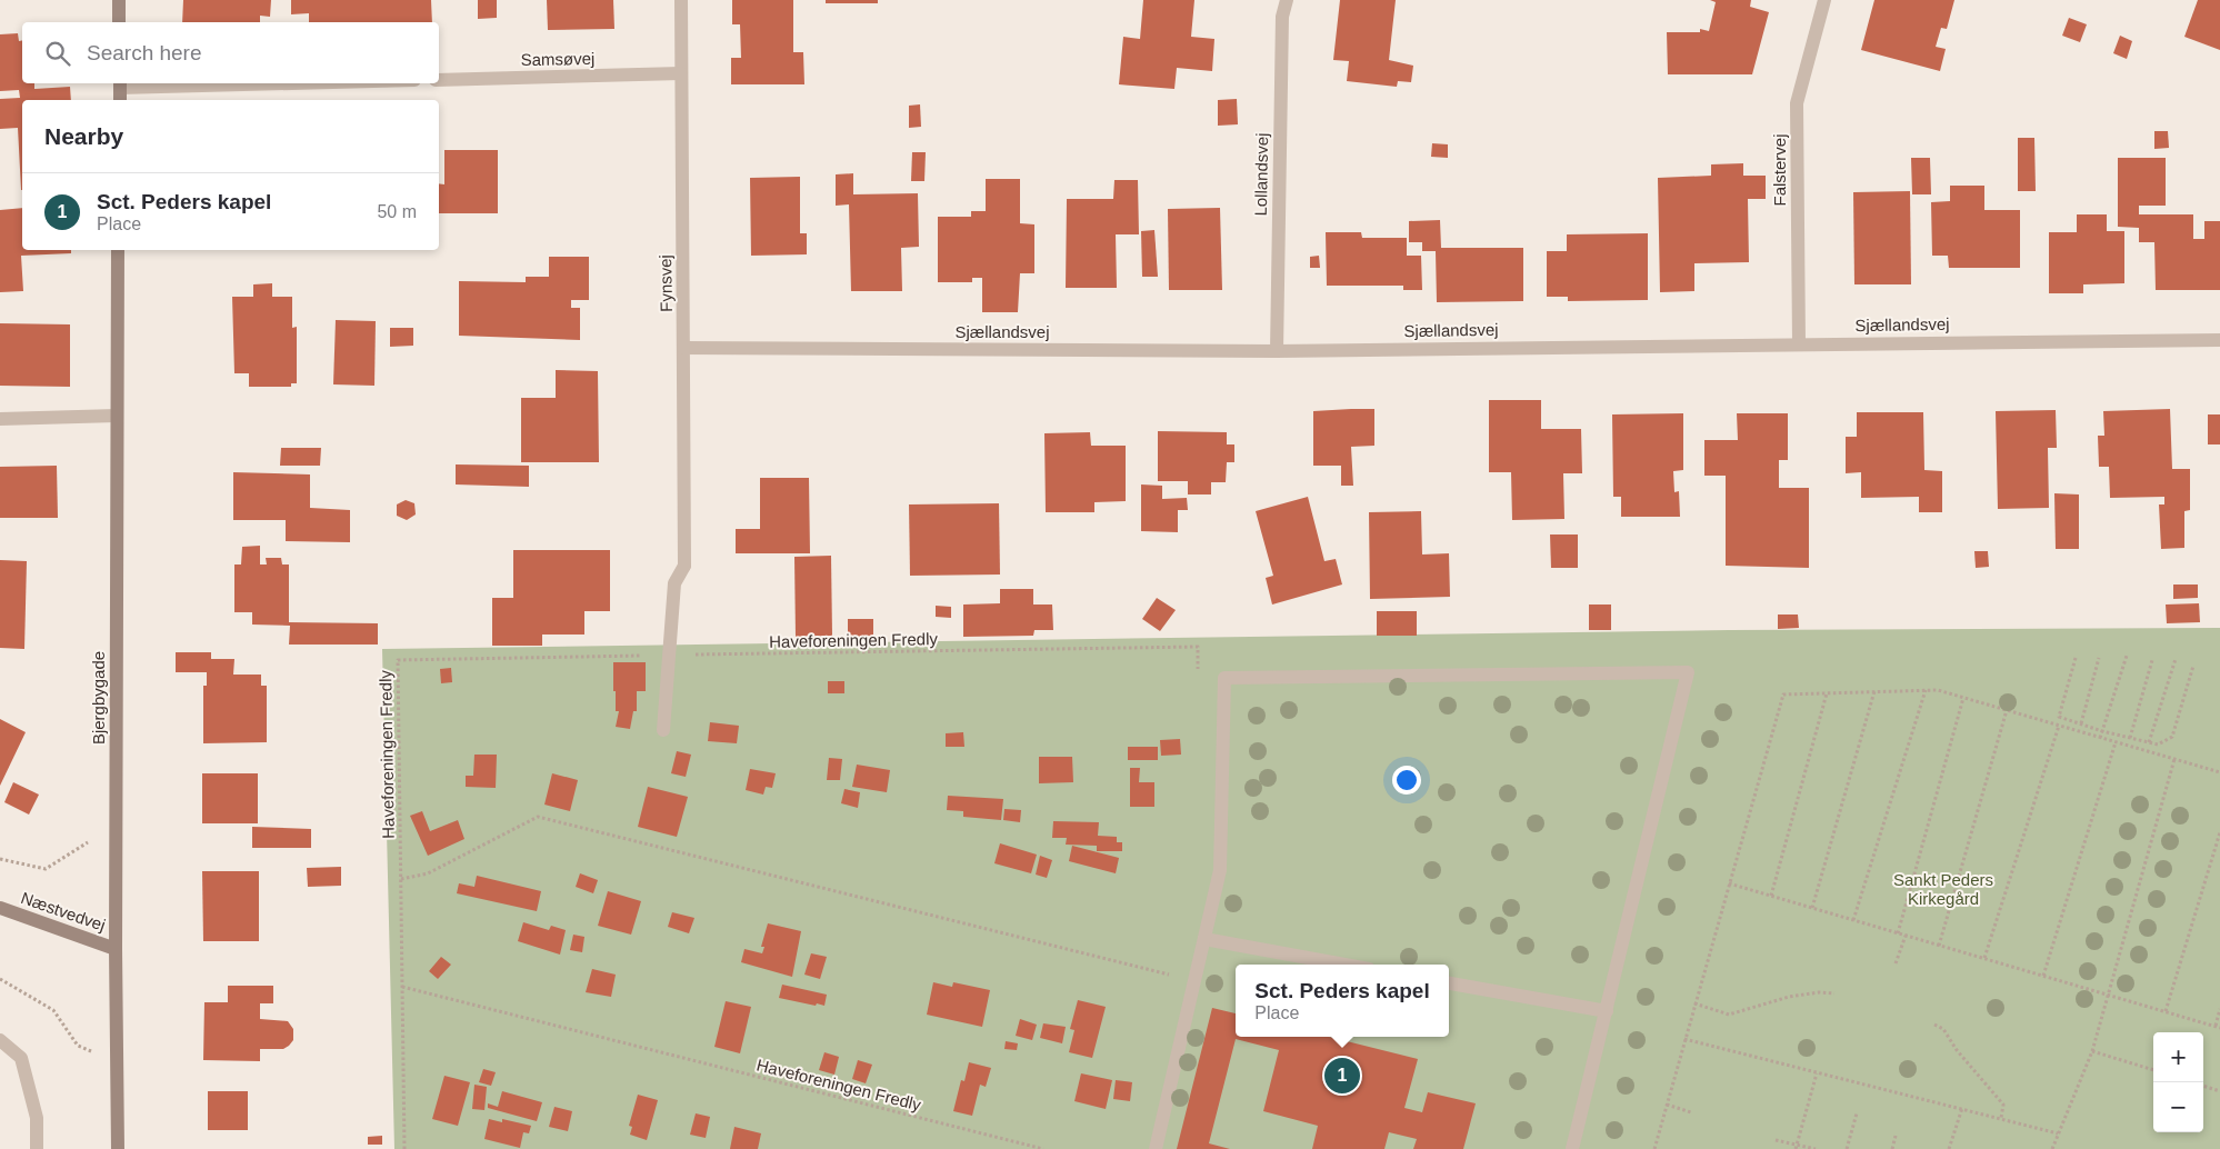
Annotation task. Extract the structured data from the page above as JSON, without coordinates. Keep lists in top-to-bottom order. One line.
{"streets":{"street":["Samsøvej","Falstervej","Lollandsvej","Fynsvej","Sjællandsvej","Bjergbygade","Næstvedvej"],"path":["Haveforeningen Fredly"]},"crossings":[["Samsøvej","Fynsvej"],["Falstervej","Sjællandsvej"],["Lollandsvej","Sjællandsvej"],["Fynsvej","Sjællandsvej"],["Fynsvej","Haveforeningen Fredly"],["Bjergbygade","Næstvedvej"]],"parks":["Sankt Peders Kirkegård"],"page":{"search":"Search here","heading":"Nearby","list":[{"mark":"1","name":"Sct. Peders kapel","note":"Place","value":"50 m"}],"popup":["Sct. Peders kapel","Place"],"map_buttons":["+","−"],"pins":"1"}}
